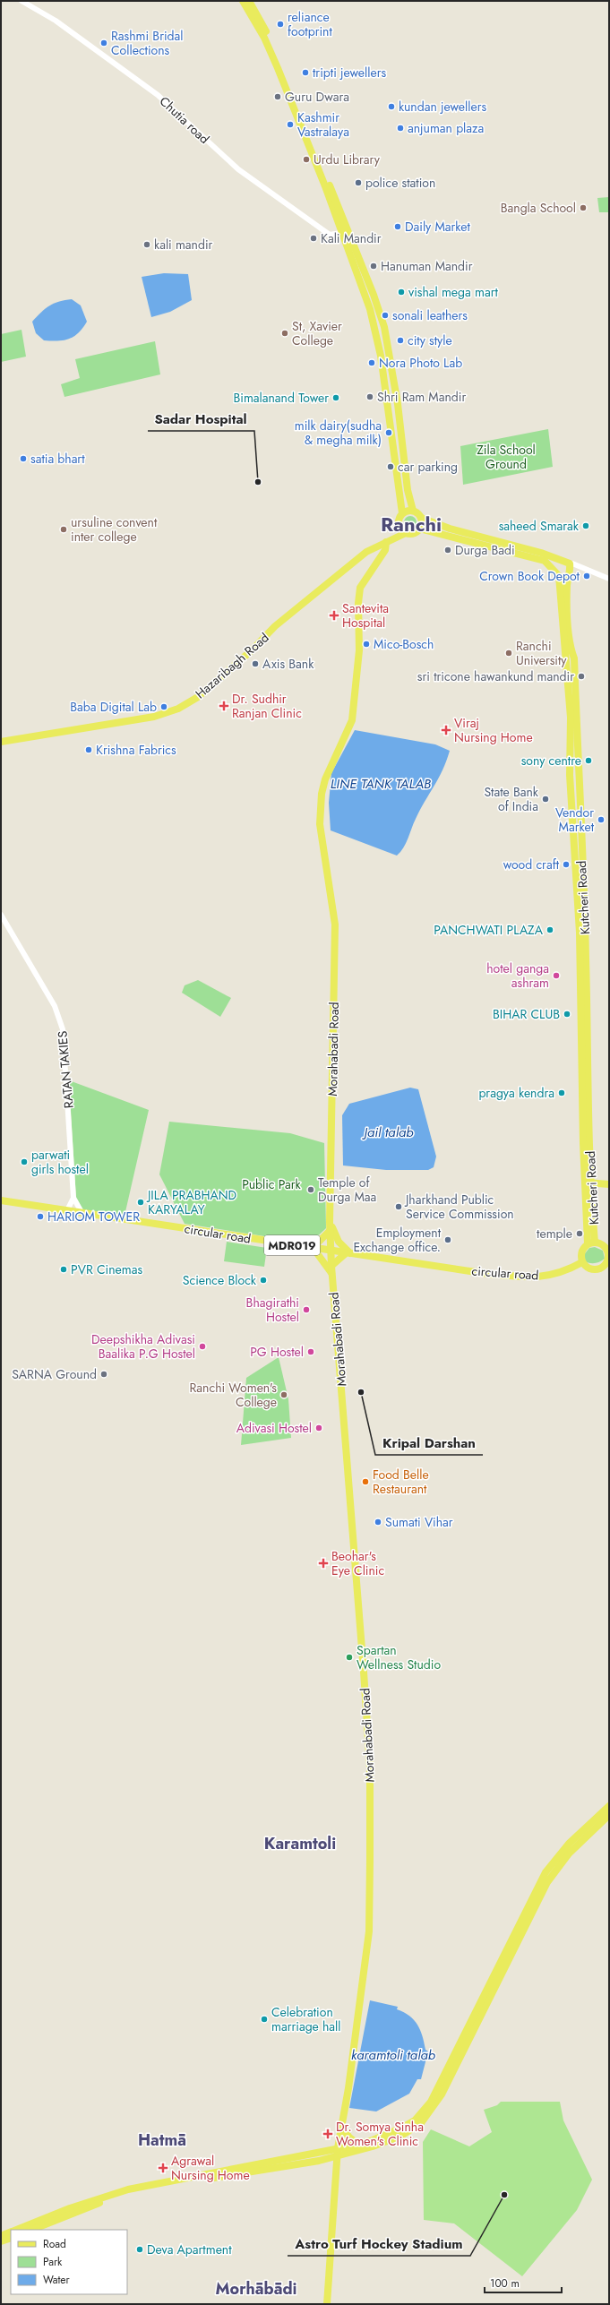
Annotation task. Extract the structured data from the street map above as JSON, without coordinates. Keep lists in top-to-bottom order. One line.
{"streets":{"main road":["Hazaribagh Road","Kutcheri Road","Morahabadi Road","circular road","MDR019"],"street":["Chutia road","RATAN TAKIES"]},"crossings":[["Hazaribagh Road","Morahabadi Road"],["Kutcheri Road","circular road"],["Morahabadi Road","circular road"],["RATAN TAKIES","circular road"]],"districts":["Ranchi","Karamtoli","Hatmā","Morhābādi"],"water":["LINE TANK TALAB","Jail talab","karamtoli talab"],"parks":["Zila School Ground","Public Park"],"places":{"other":["reliance footprint","Rashmi Bridal Collections","tripti jewellers","Guru Dwara","kundan jewellers","Kashmir Vastralaya","anjuman plaza","Urdu Library","police station","Bangla School","Daily Market","Kali Mandir","kali mandir","Hanuman Mandir","vishal mega mart","sonali leathers","St, Xavier College","city style","Nora Photo Lab","Shri Ram Mandir","Bimalanand Tower","milk dairy(sudha & megha milk)","satia bhart","car parking","Sadar Hospital","saheed Smarak","ursuline convent inter college","Durga Badi","Crown Book Depot","Mico-Bosch","Ranchi University","Axis Bank","sri tricone hawankund mandir","Baba Digital Lab","Krishna Fabrics","sony centre","State Bank of India","Vendor Market","wood craft","PANCHWATI PLAZA","hotel ganga ashram","BIHAR CLUB","pragya kendra","parwati girls hostel","Temple of Durga Maa","JILA PRABHAND KARYALAY","Jharkhand Public Service Commission","HARIOM TOWER","temple","Employment Exchange office.","PVR Cinemas","Science Block","Bhagirathi Hostel","Deepshikha Adivasi Baalika P.G Hostel","PG Hostel","SARNA Ground","Kripal Darshan","Ranchi Women's College","Adivasi Hostel","Food Belle Restaurant","Sumati Vihar","Spartan Wellness Studio","Celebration marriage hall","Astro Turf Hockey Stadium","Deva Apartment"],"health":["Santevita Hospital","Dr. Sudhir Ranjan Clinic","Viraj Nursing Home","Beohar's Eye Clinic","Dr. Somya Sinha Women's Clinic","Agrawal Nursing Home"]},"legend":["Road","Park","Water"],"scale_bar":"100 m"}
